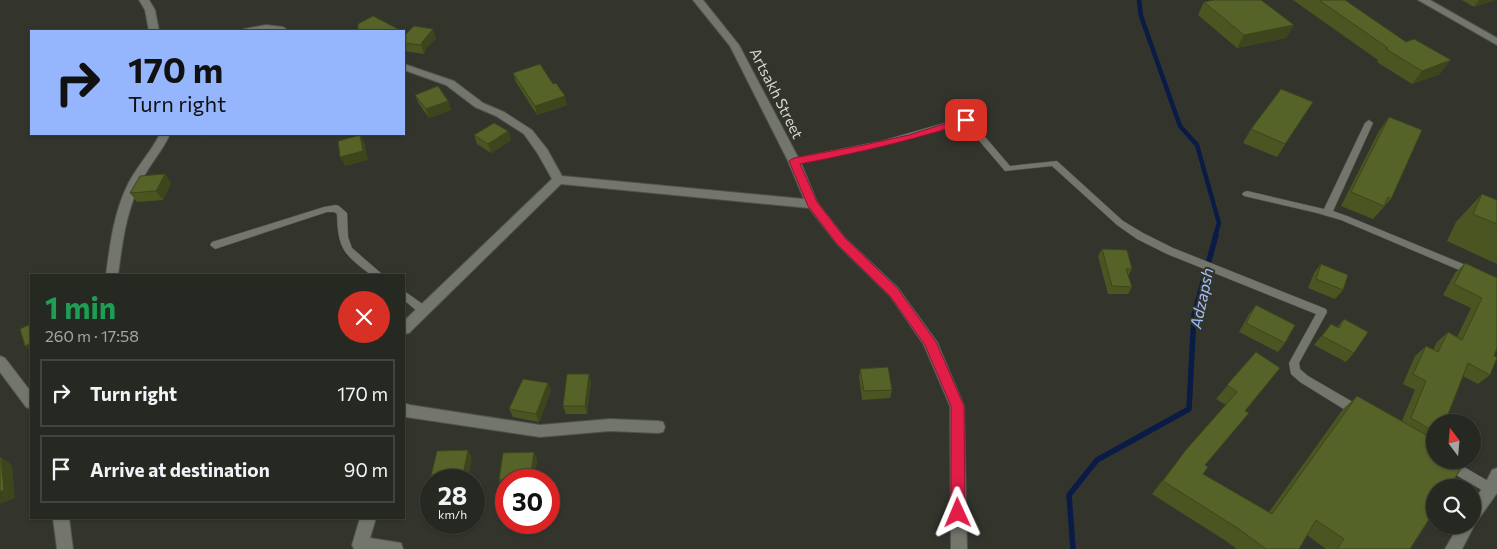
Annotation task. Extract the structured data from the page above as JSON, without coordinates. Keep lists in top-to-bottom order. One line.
{"streets":{"street":["Artsakh Street"]},"water":["Adzapsh"],"north":"top","page":{"turn":["170 m","Turn right"],"heading":["1 min","260 m · 17:58"],"list":[{"name":"Turn right","value":"170 m"},{"name":"Arrive at destination","value":"90 m"}],"speed":"28 km/h","limit":"30"}}
